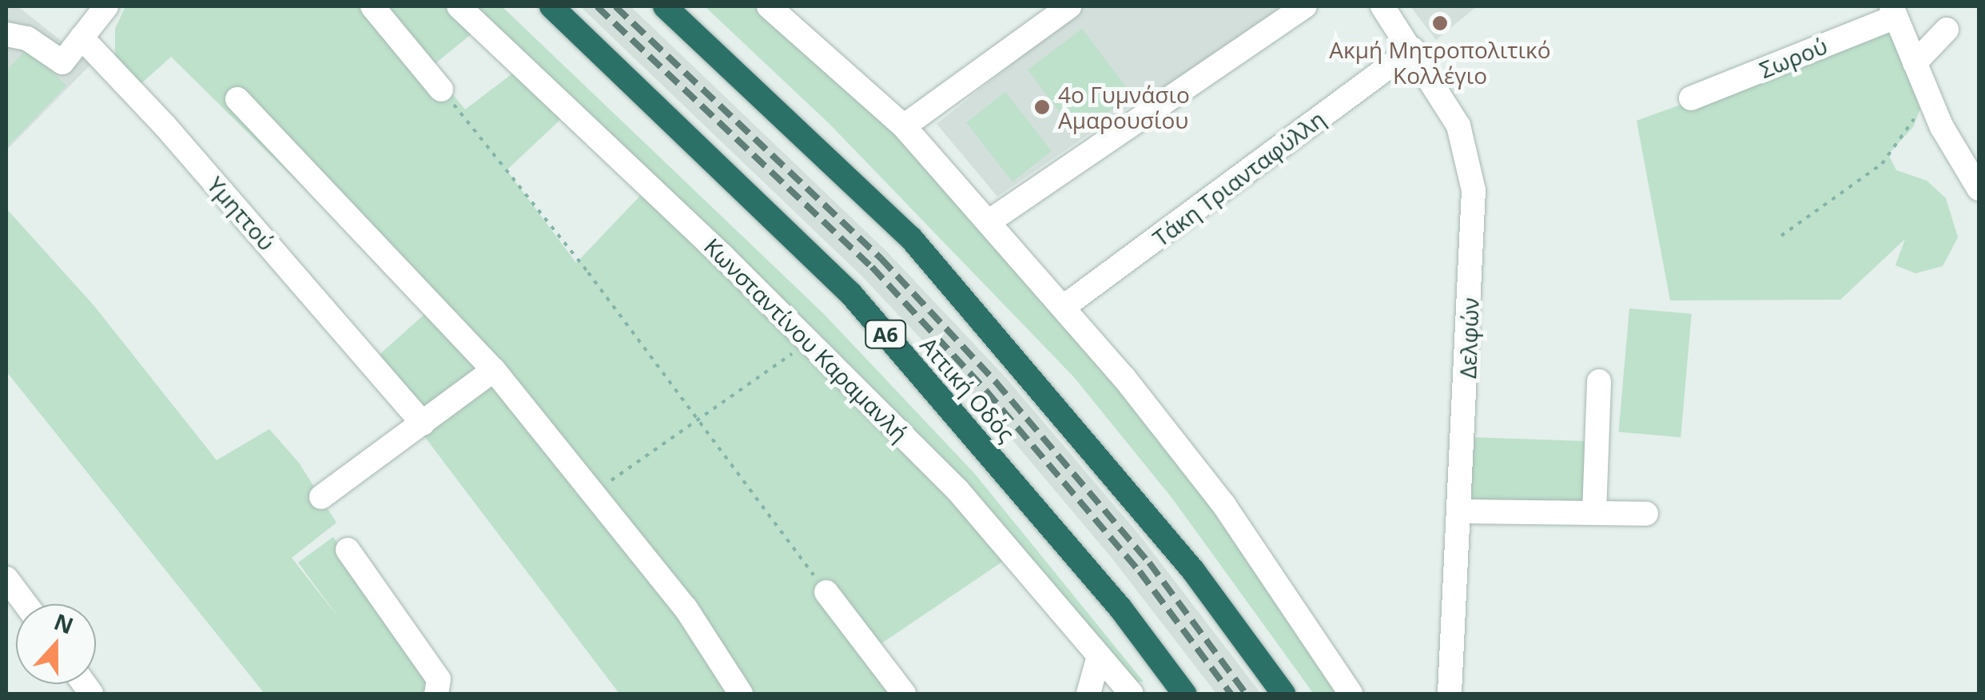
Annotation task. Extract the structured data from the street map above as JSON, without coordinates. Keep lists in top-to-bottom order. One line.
{"streets":{"highway":["Α6","Αττική Οδός"],"street":["Σωρού","Τάκη Τριανταφύλλη","Υμηττού","Δελφών","Κωνσταντίνου Καραμανλή"]},"crossings":[["Τάκη Τριανταφύλλη","Δελφών"]],"places":["Ακμή Μητροπολιτικό Κολλέγιο","4ο Γυμνάσιο Αμαρουσίου"],"north":"top"}
